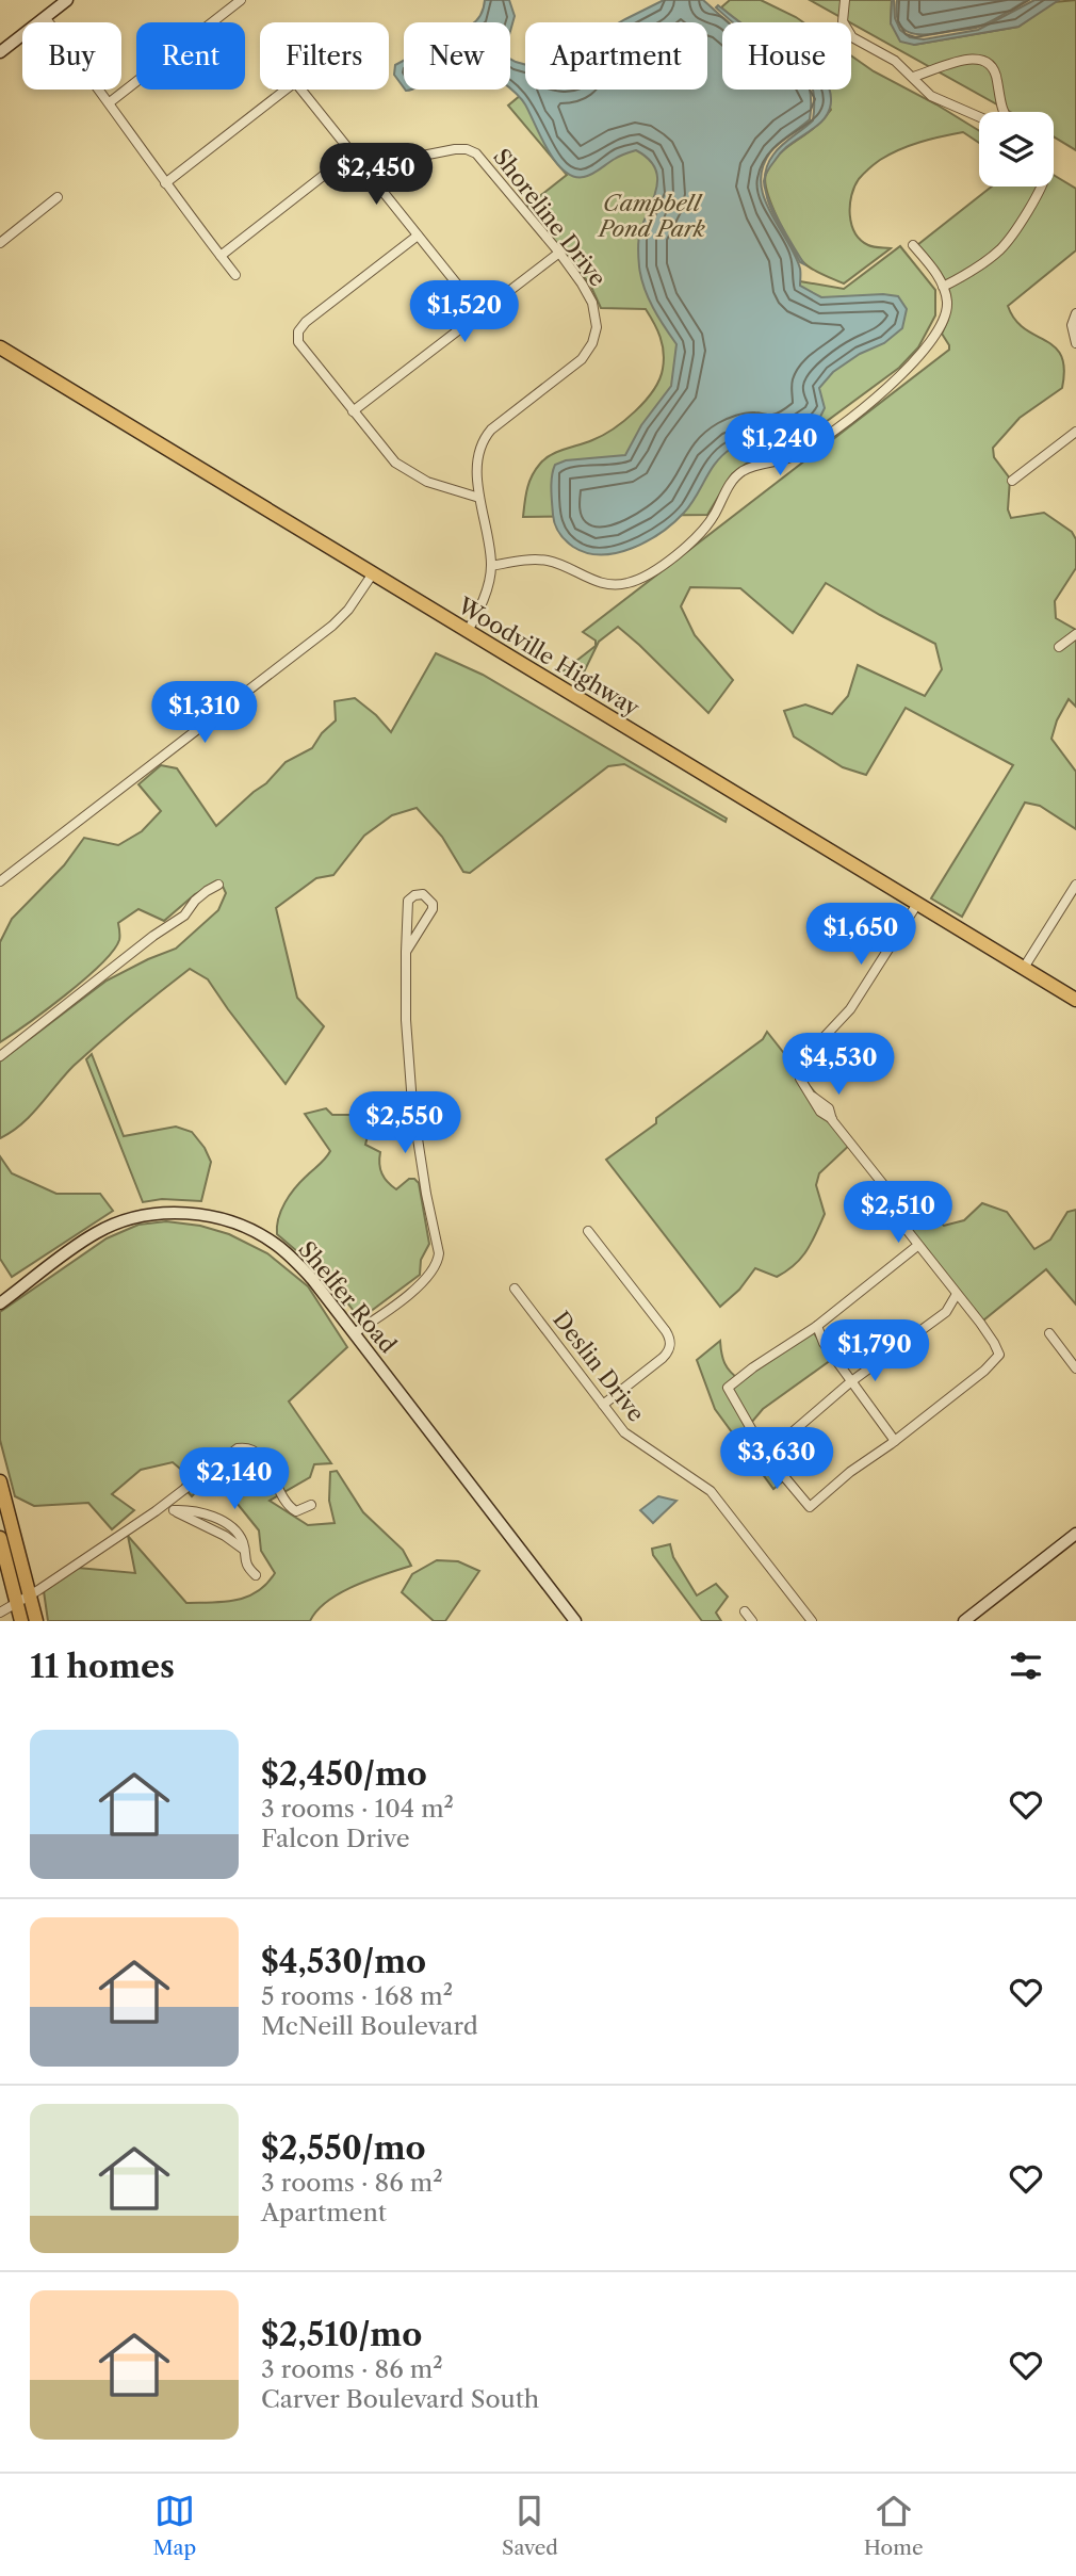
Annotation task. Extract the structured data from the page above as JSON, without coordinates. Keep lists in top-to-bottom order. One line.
{"streets":{"main road":["Woodville Highway"],"street":["Shoreline Drive","Shelfer Road","Deslin Drive"]},"crossings":[["Shoreline Drive","Woodville Highway"]],"parks":["Campbell Pond Park"],"page":{"chip":["Buy","Rent","Filters","New","Apartment","House"],"price":["$2,450","$1,520","$1,240","$1,310","$1,650","$4,530","$2,550","$2,510","$1,790","$3,630","$2,140"],"heading":"11 homes","list":[{"name":"$2,450/mo","note":"3 rooms · 104 m² · Falcon Drive"},{"name":"$4,530/mo","note":"5 rooms · 168 m² · McNeill Boulevard"},{"name":"$2,550/mo","note":"3 rooms · 86 m² · Apartment"},{"name":"$2,510/mo","note":"3 rooms · 86 m² · Carver Boulevard South"}],"tabs":["Map","Saved","Home"]}}
